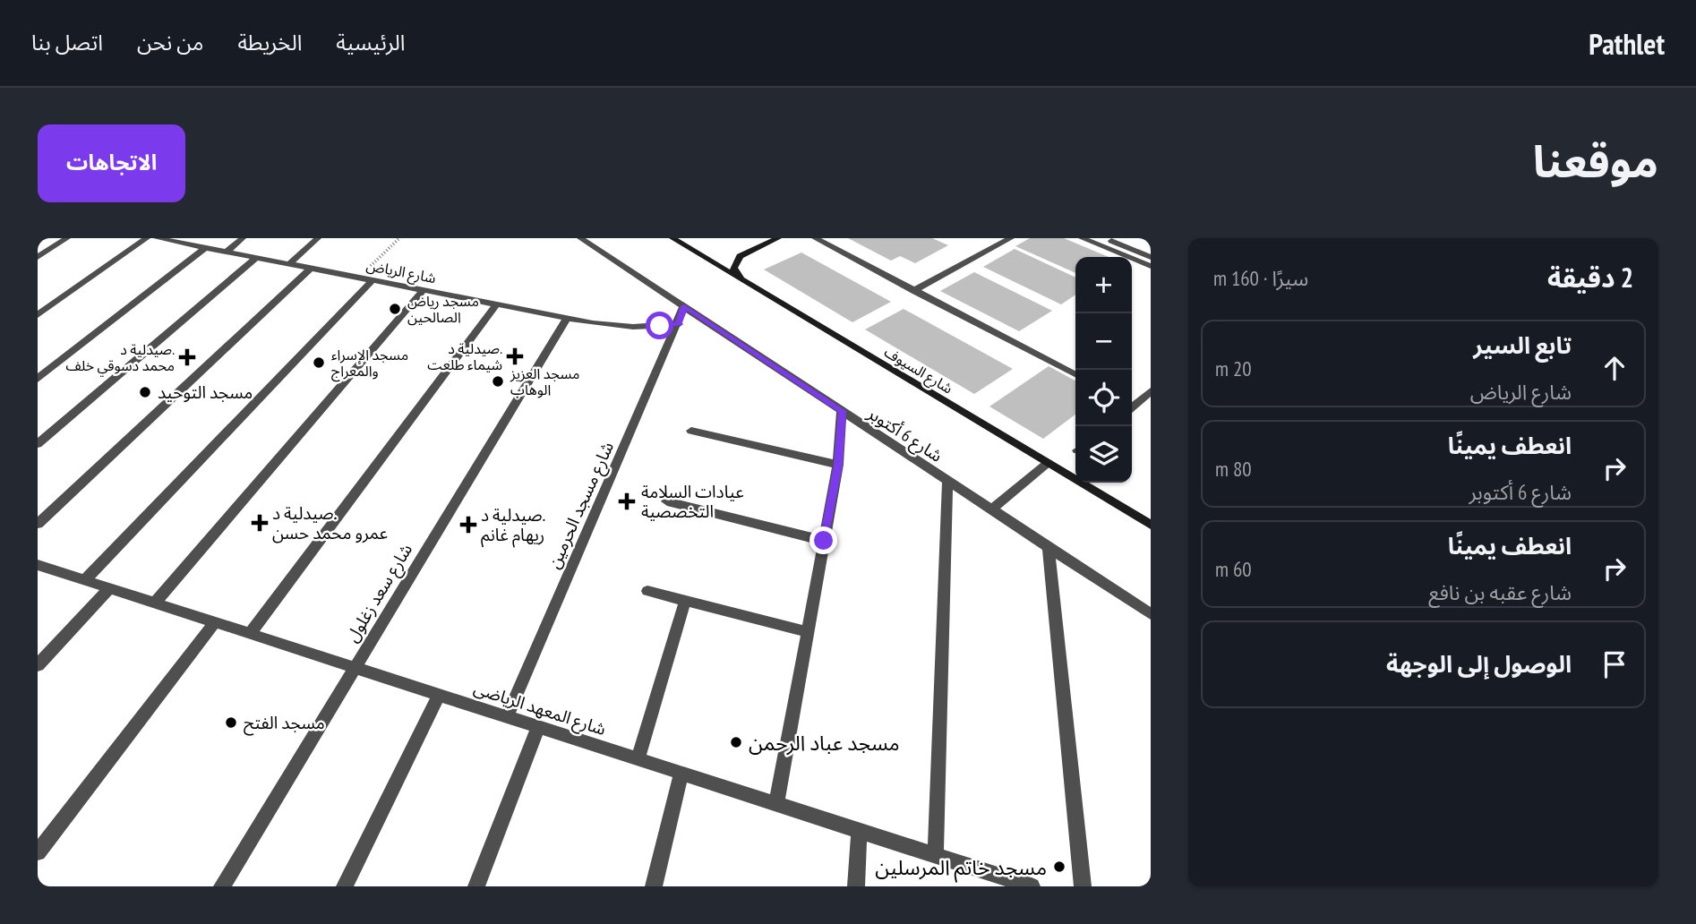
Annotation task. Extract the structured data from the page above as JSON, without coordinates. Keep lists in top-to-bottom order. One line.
{"streets":{"main road":["شارع السيوف"],"street":["شارع الرياض","شارع 6 أكتوبر","شارع مسجد الحرمين","شارع سعد زغلول","شارع المعهد الرياضى"]},"crossings":[["شارع الرياض","شارع مسجد الحرمين"],["شارع الرياض","شارع سعد زغلول"],["شارع 6 أكتوبر","شارع مسجد الحرمين"],["شارع مسجد الحرمين","شارع المعهد الرياضى"],["شارع سعد زغلول","شارع المعهد الرياضى"]],"places":{"other":["مسجد رياض الصالحين","مسجد الإسراء والمعراج","مسجد العزيز الوهاب","مسجد التوحيد","مسجد الفتح","مسجد عباد الرحمن","مسجد خاتم المرسلين"],"health":["صيدلية د. شيماء طلعت","صيدلية د. محمد دسوقي خلف","عيادات السلامة التخصصية","صيدلية د. عمرو محمد حسن","صيدلية د. ريهام غانم"]},"page":{"header":"Pathlet","nav":["الرئيسية","الخريطة","من نحن","اتصل بنا"],"title":"موقعنا","buttons":"الاتجاهات","heading":["2 دقيقة","سيرًا · 160 m"],"map_buttons":["+","−"],"list":[["تابع السير","شارع الرياض","20 m"],["انعطف يمينًا","شارع 6 أكتوبر","80 m"],["انعطف يمينًا","شارع عقبه بن نافع","60 m"],"الوصول إلى الوجهة"]}}
